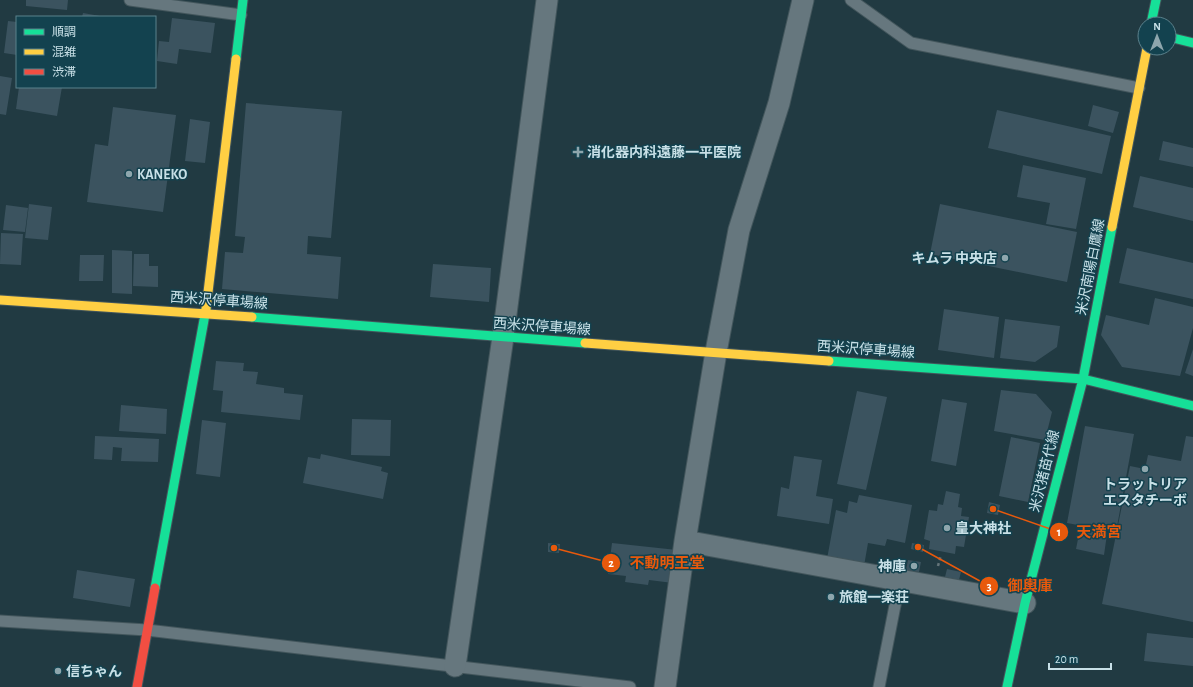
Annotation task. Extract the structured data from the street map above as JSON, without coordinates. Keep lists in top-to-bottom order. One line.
{"streets":{"main road":["米沢南陽白鷹線","西米沢停車場線","米沢猪苗代線"]},"crossings":[["米沢南陽白鷹線","西米沢停車場線"],["米沢南陽白鷹線","米沢猪苗代線"],["西米沢停車場線","米沢猪苗代線"]],"places":{"health":["消化器内科遠藤一平医院"],"other":["KANEKO","キムラ 中央店","トラットリア エスタチーボ","天満宮","皇大神社","御輿庫","不動明王堂","神庫","旅館一楽荘","信ちゃん"]},"legend":["順調","混雑","渋滞"],"scale_bar":"20 m","north":"top"}
